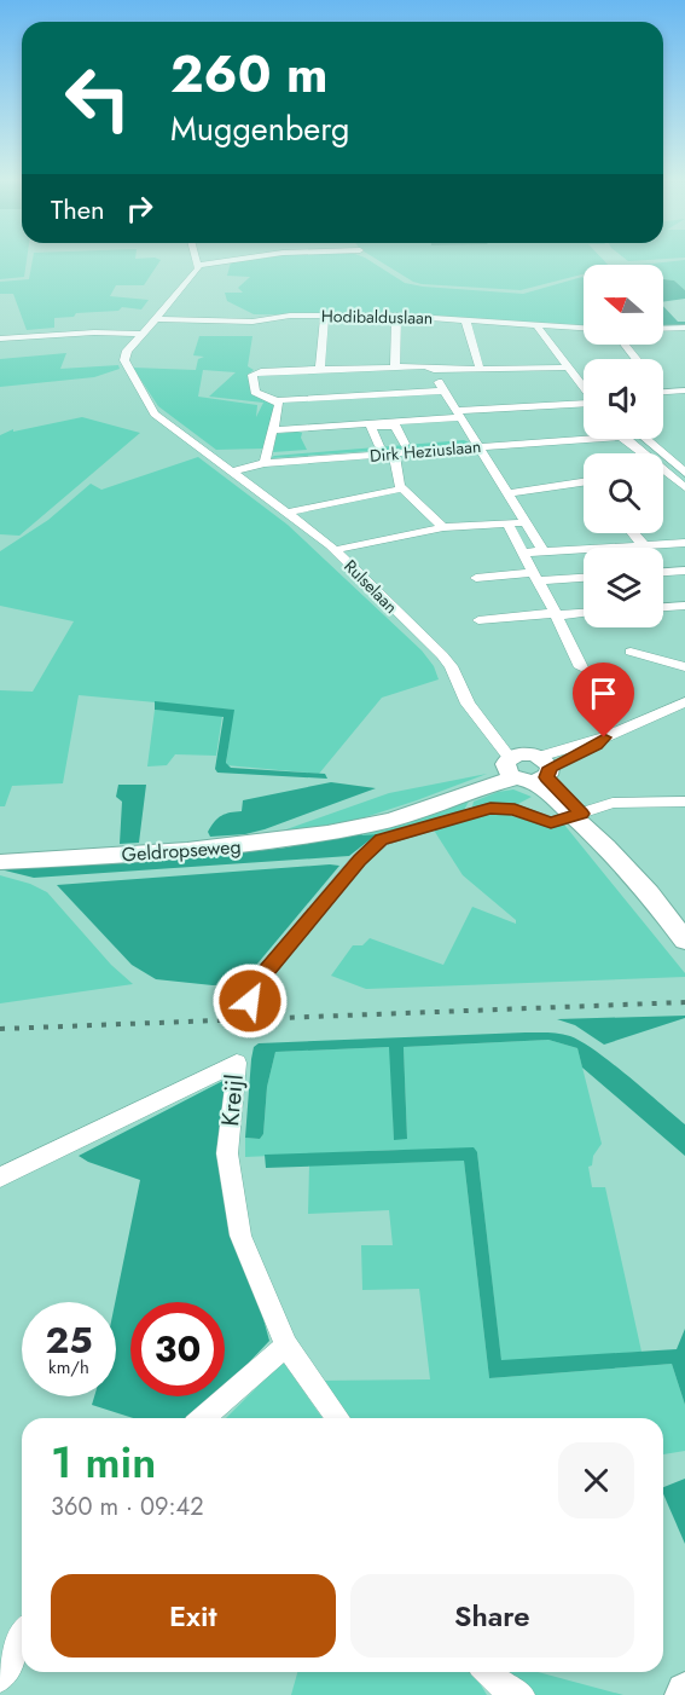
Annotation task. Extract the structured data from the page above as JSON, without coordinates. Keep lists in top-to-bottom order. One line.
{"streets":{"main road":["Geldropseweg"],"street":["Hodibalduslaan","Dirk Heziuslaan","Rulselaan","Kreijl"]},"crossings":[["Dirk Heziuslaan","Rulselaan"],["Rulselaan","Geldropseweg"]],"north":"left","page":{"turn":["260 m","Muggenberg"],"then":"Then","speed":"25 km/h","limit":"30","heading":["1 min","360 m · 09:42"],"buttons":["Exit","Share"]}}
